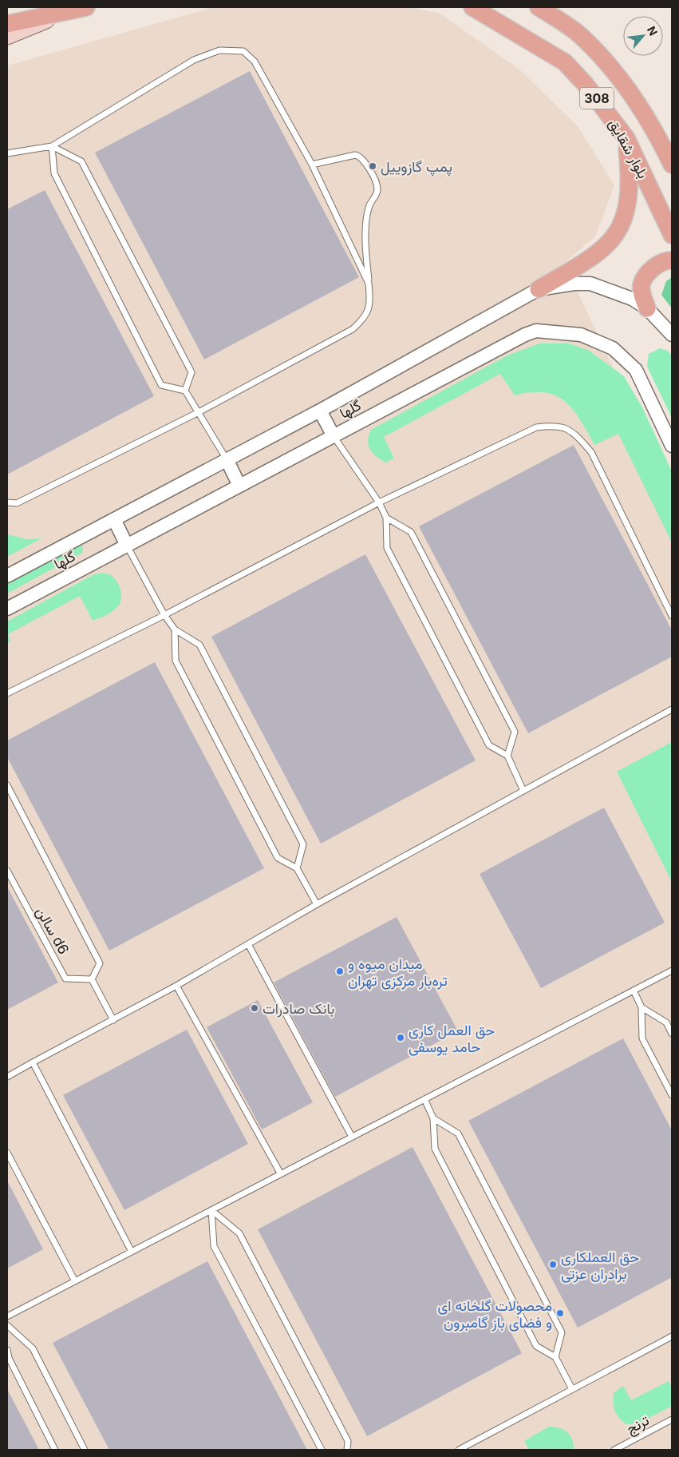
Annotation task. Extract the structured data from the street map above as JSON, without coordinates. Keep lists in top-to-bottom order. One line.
{"streets":{"main road":["308","بلوار شقایق"],"street":["گلها"],"lane":["سالن d6","ترنج"]},"places":["پمپ گازوییل","میدان میوه و تره‌بار مرکزی تهران","بانک صادرات","حق العمل کاری حامد یوسفی","حق العملکاری برادران عزتی","محصولات گلخانه ای و فضای باز گامبرون"],"north":"top right"}
